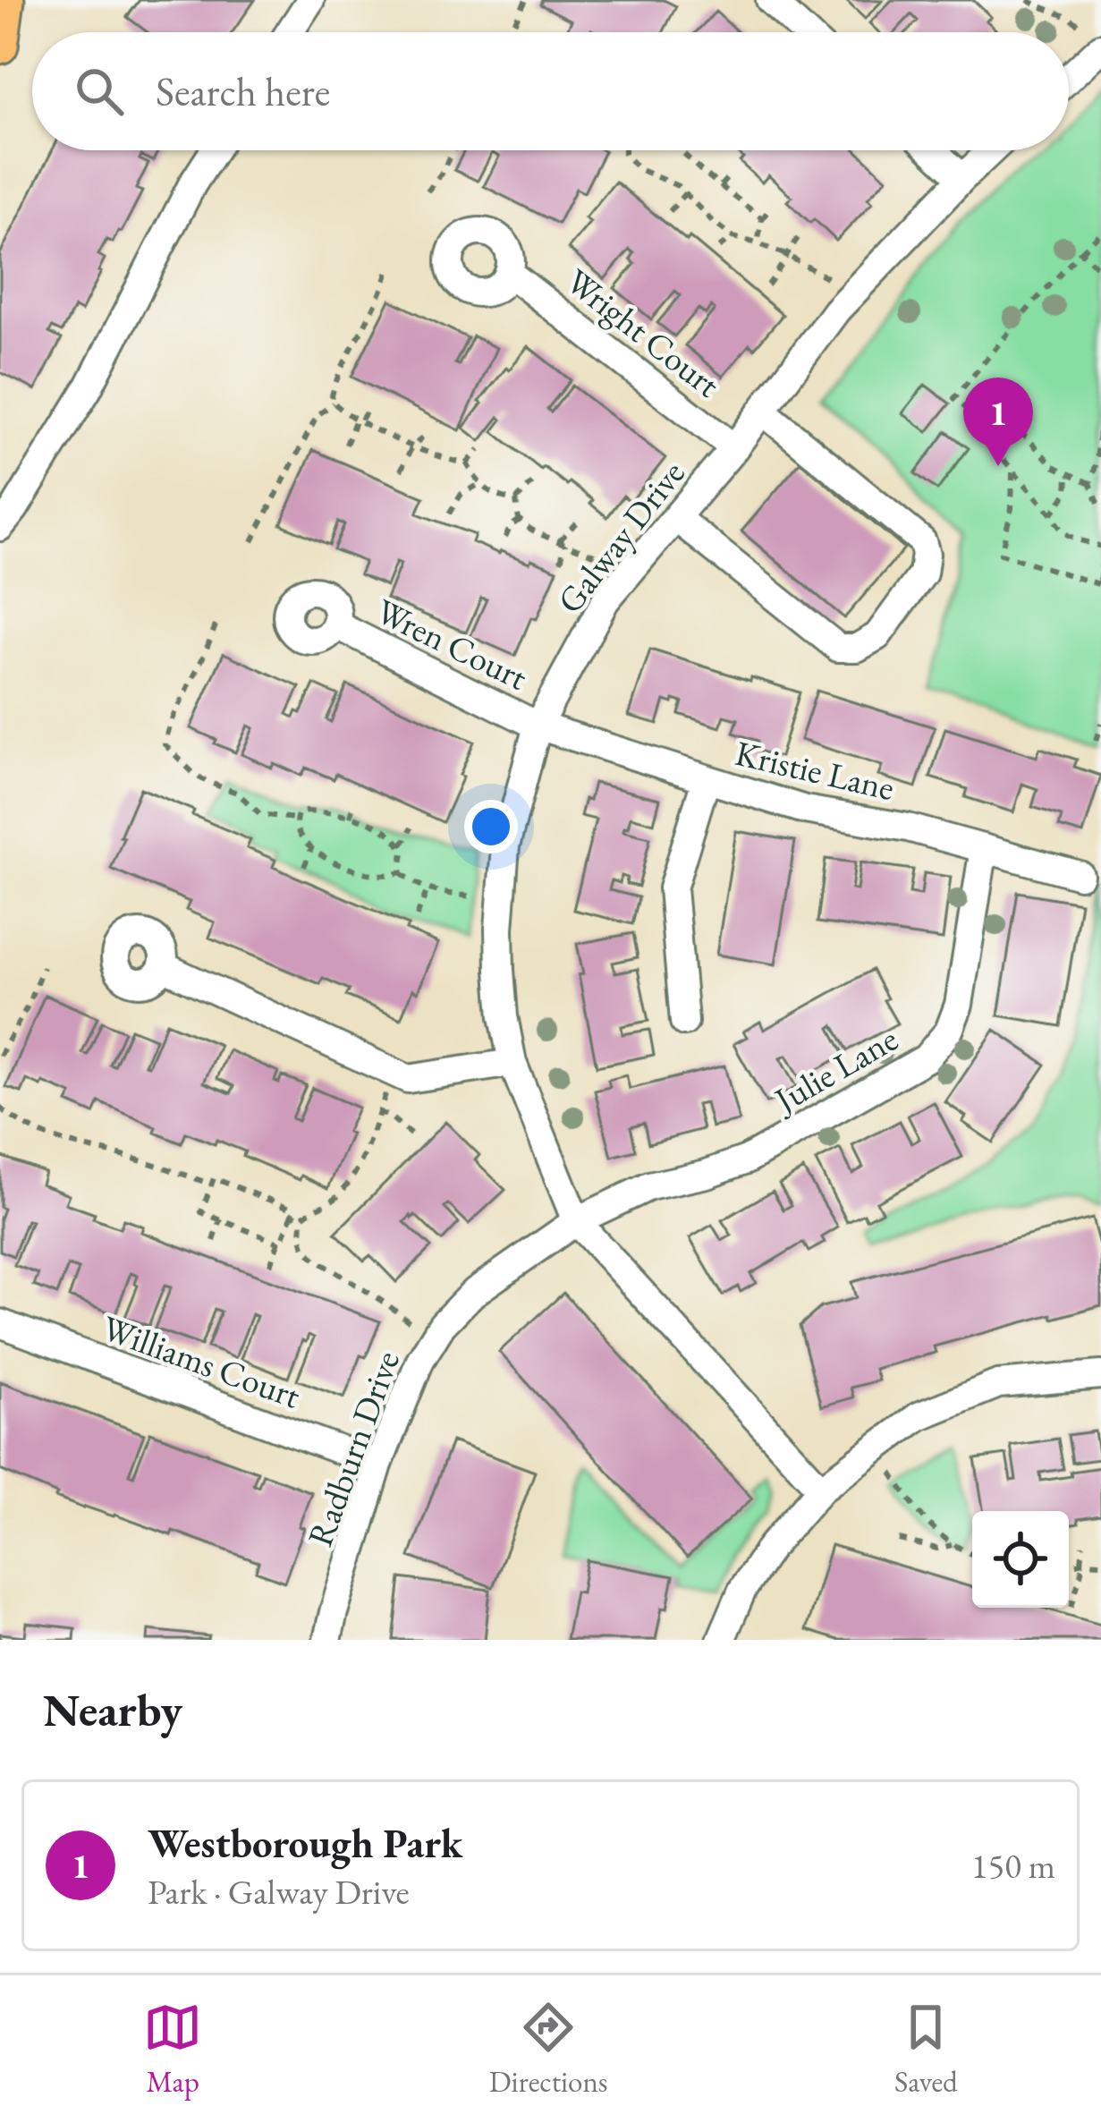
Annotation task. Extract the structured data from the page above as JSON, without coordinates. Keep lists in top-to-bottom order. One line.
{"streets":{"street":["Wright Court","Galway Drive","Wren Court","Kristie Lane","Julie Lane","Williams Court","Radburn Drive"]},"crossings":[["Wright Court","Galway Drive"],["Galway Drive","Wren Court"],["Galway Drive","Kristie Lane"],["Galway Drive","Julie Lane"],["Galway Drive","Radburn Drive"],["Wren Court","Kristie Lane"],["Kristie Lane","Julie Lane"],["Julie Lane","Radburn Drive"],["Williams Court","Radburn Drive"]],"page":{"search":"Search here","pins":"1","heading":"Nearby","list":[{"mark":"1","name":"Westborough Park","note":"Park · Galway Drive","value":"150 m"}],"nav":["Map","Directions","Saved"]}}
